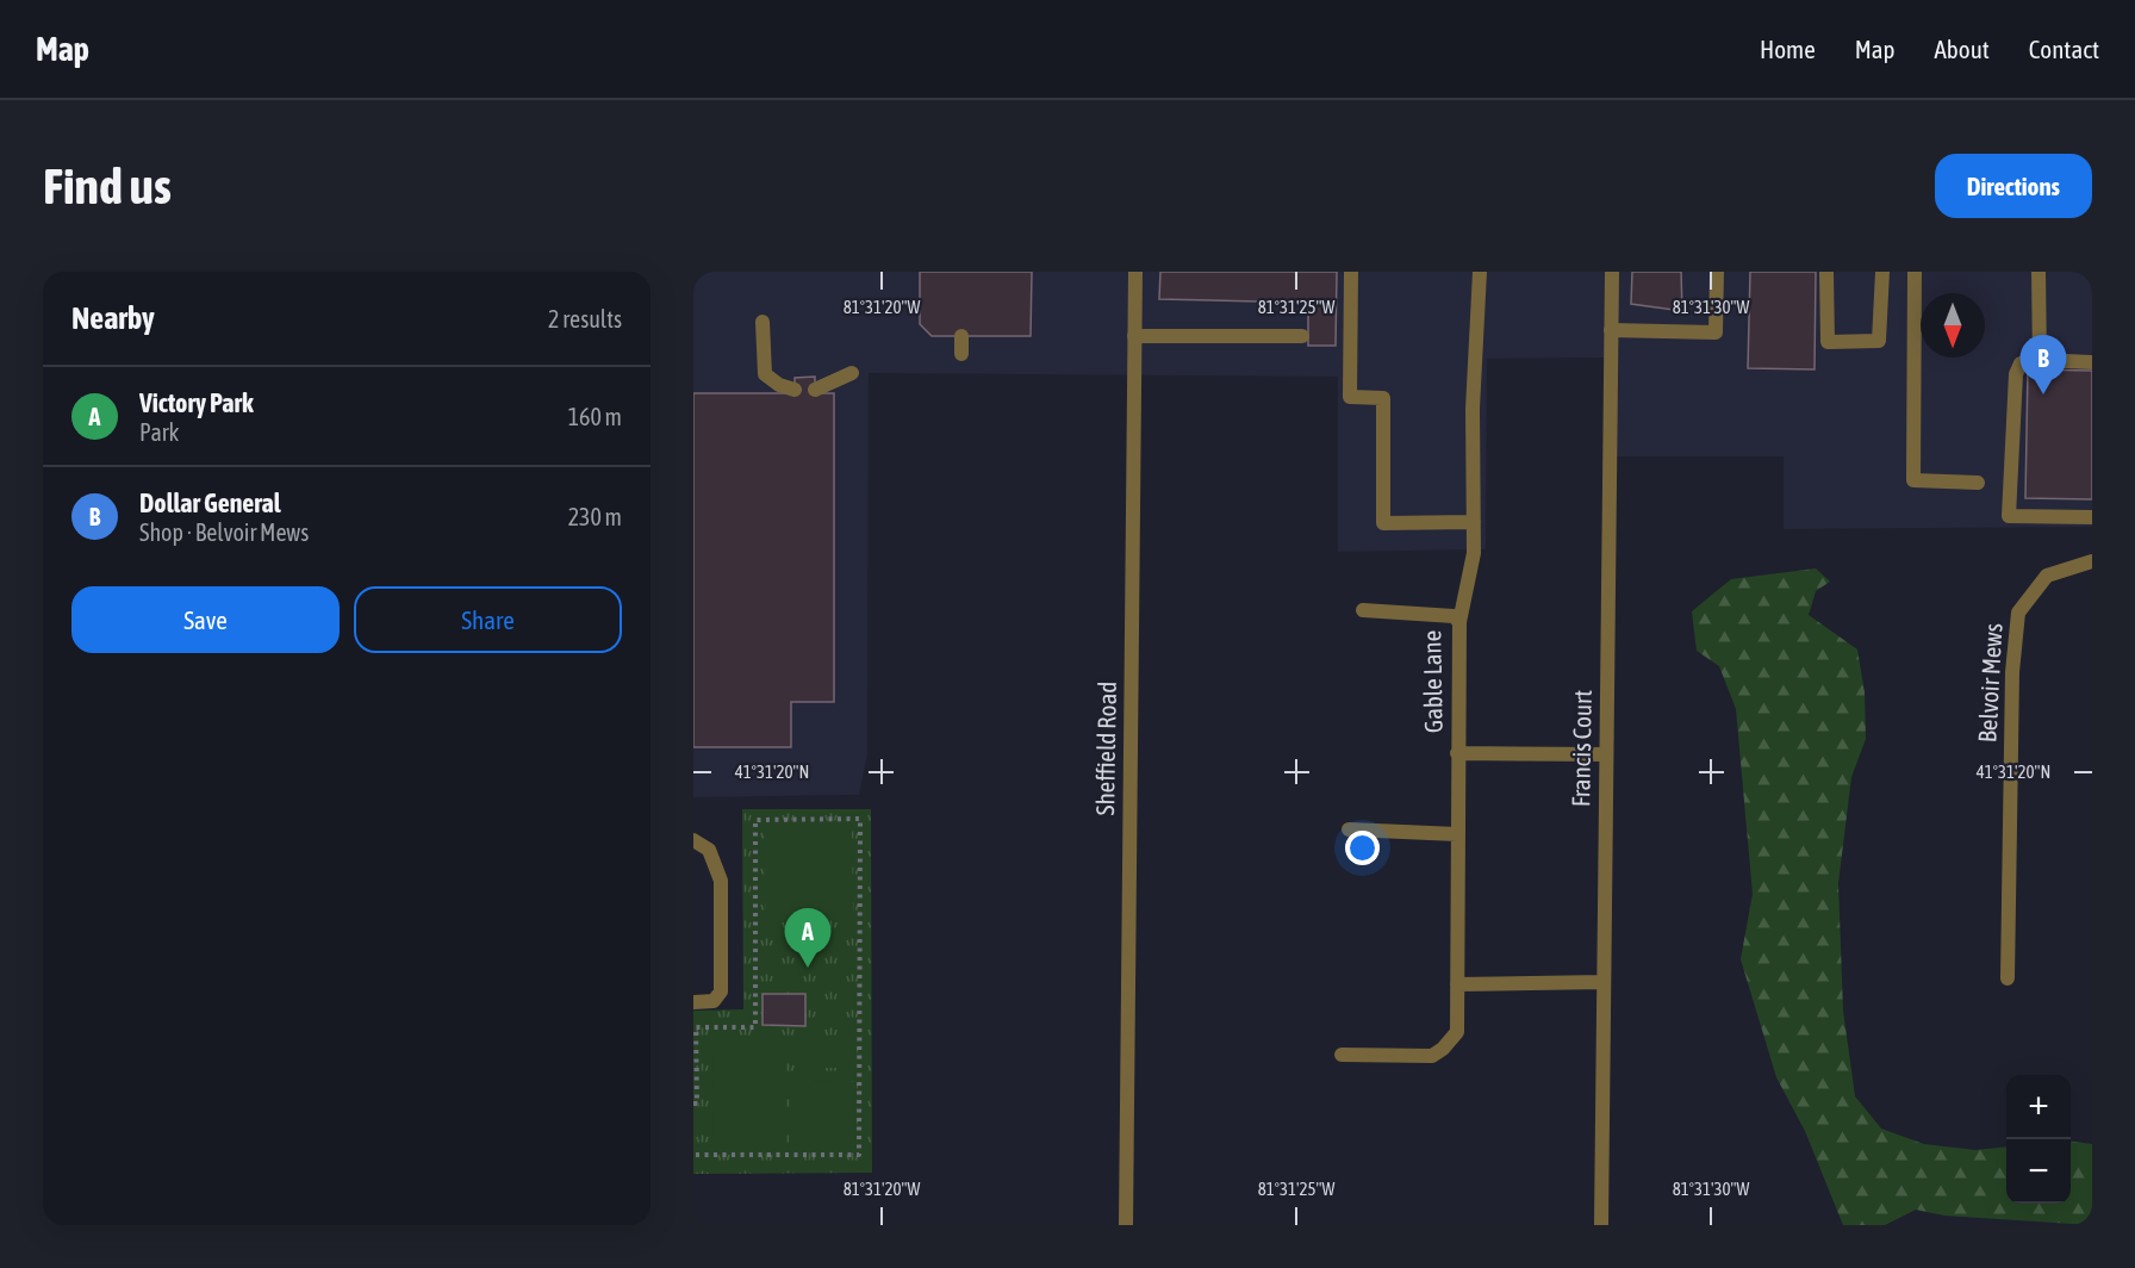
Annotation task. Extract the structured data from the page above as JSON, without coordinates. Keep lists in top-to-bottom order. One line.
{"streets":{"street":["Gable Lane","Belvoir Mews","Sheffield Road","Francis Court"]},"crossings":[["Gable Lane","Francis Court"]],"north":"bottom","page":{"header":"Map","nav":["Home","Map","About","Contact"],"buttons":["Directions",["Save","Share"]],"title":"Find us","heading":["Nearby","2 results"],"pins":["B","A"],"list":[{"mark":"A","name":"Victory Park","note":"Park","value":"160 m"},{"mark":"B","name":"Dollar General","note":"Shop · Belvoir Mews","value":"230 m"}],"map_buttons":["+","−"]},"coordinates":["81°31'20\"W","81°31'25\"W","81°31'30\"W","41°31'20\"N"]}
